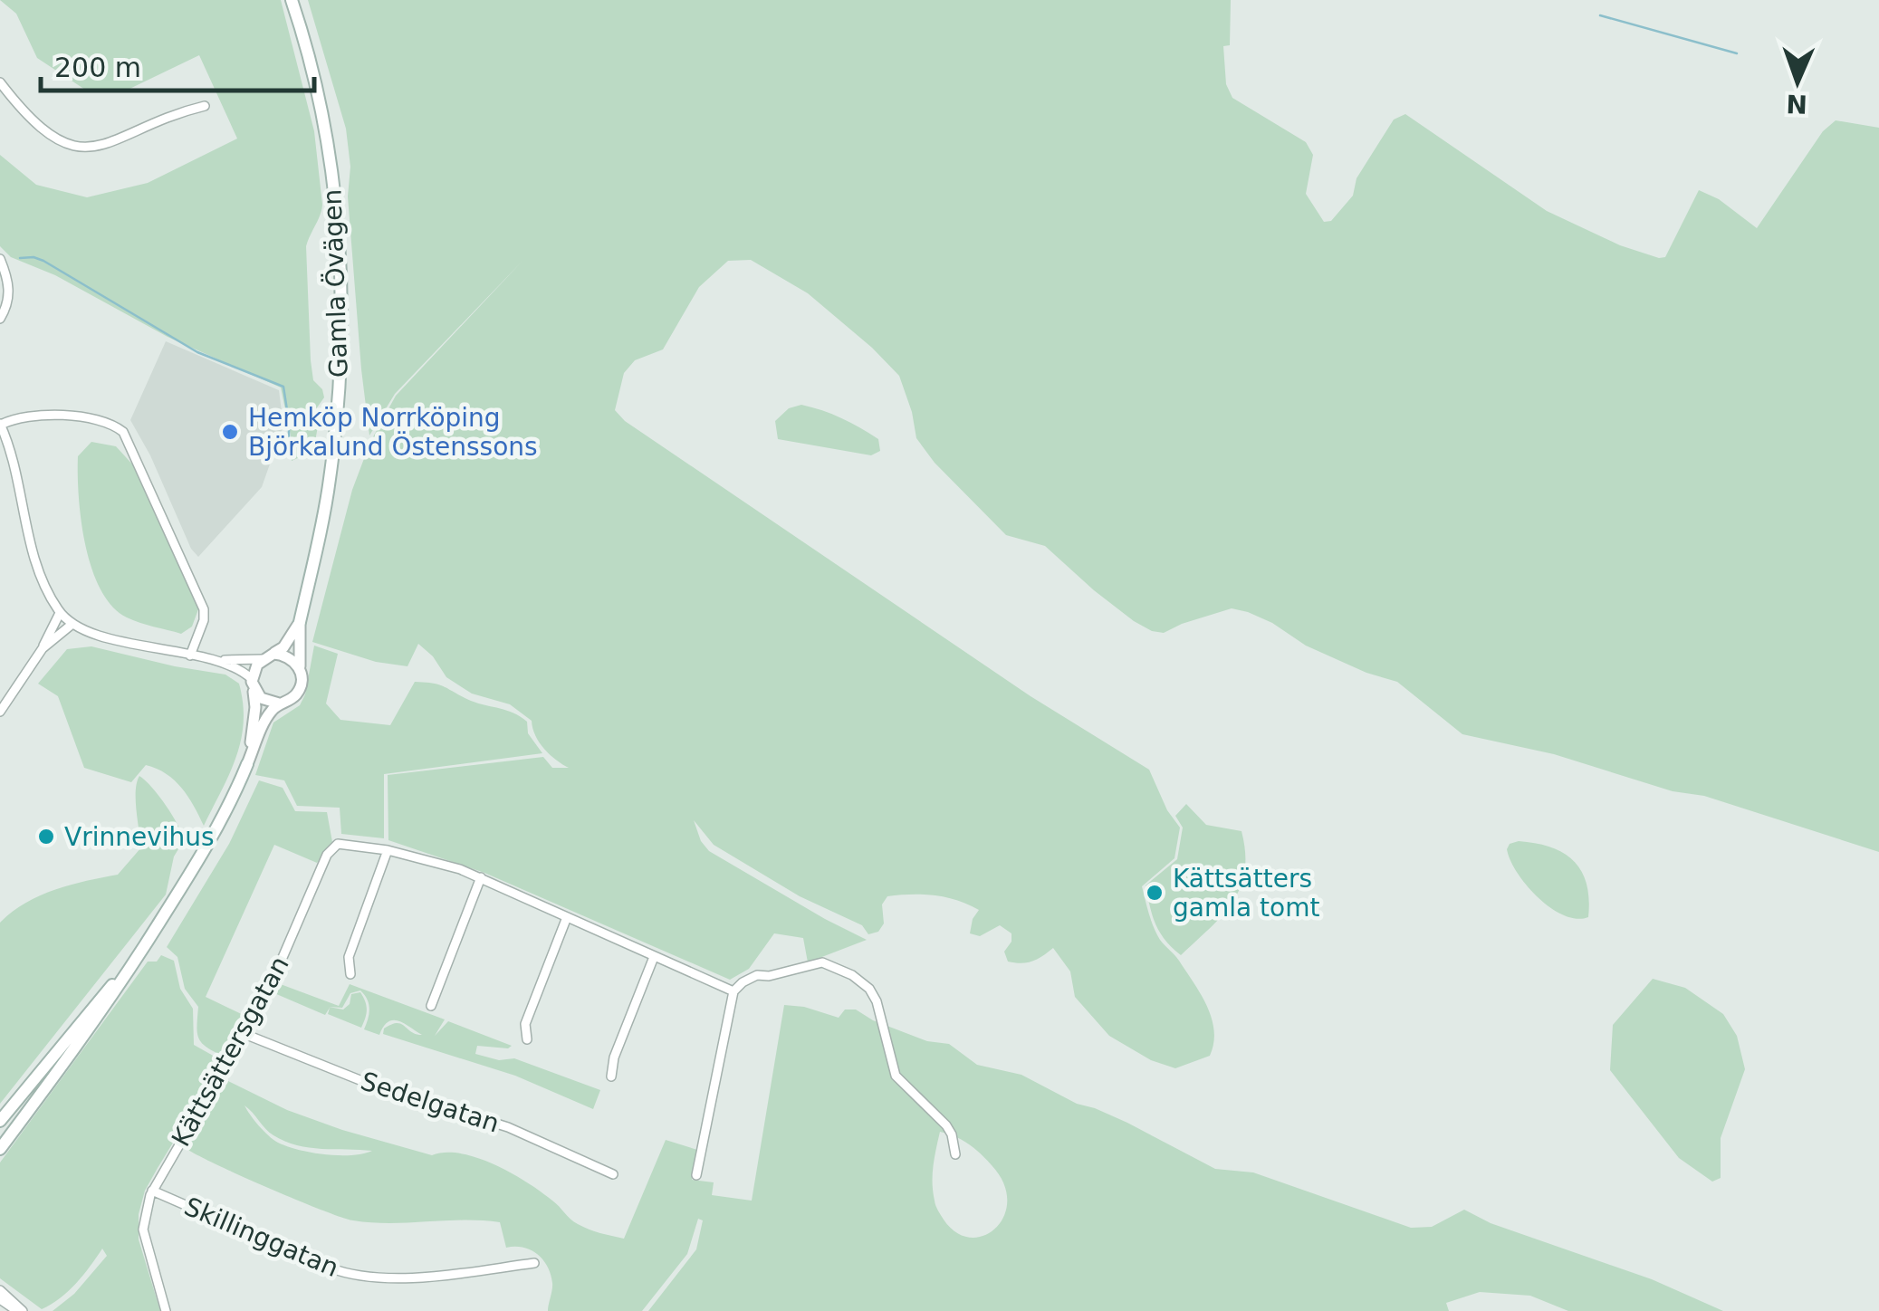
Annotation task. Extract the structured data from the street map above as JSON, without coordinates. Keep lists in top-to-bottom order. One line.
{"streets":{"main road":["Gamla Övägen"],"street":["Kättsättersgatan","Sedelgatan","Skillinggatan"]},"crossings":[["Kättsättersgatan","Sedelgatan"],["Kättsättersgatan","Skillinggatan"]],"places":["Hemköp Norrköping Björkalund Östenssons","Vrinnevihus","Kättsätters gamla tomt"],"scale_bar":"200 m","north":"bottom"}
